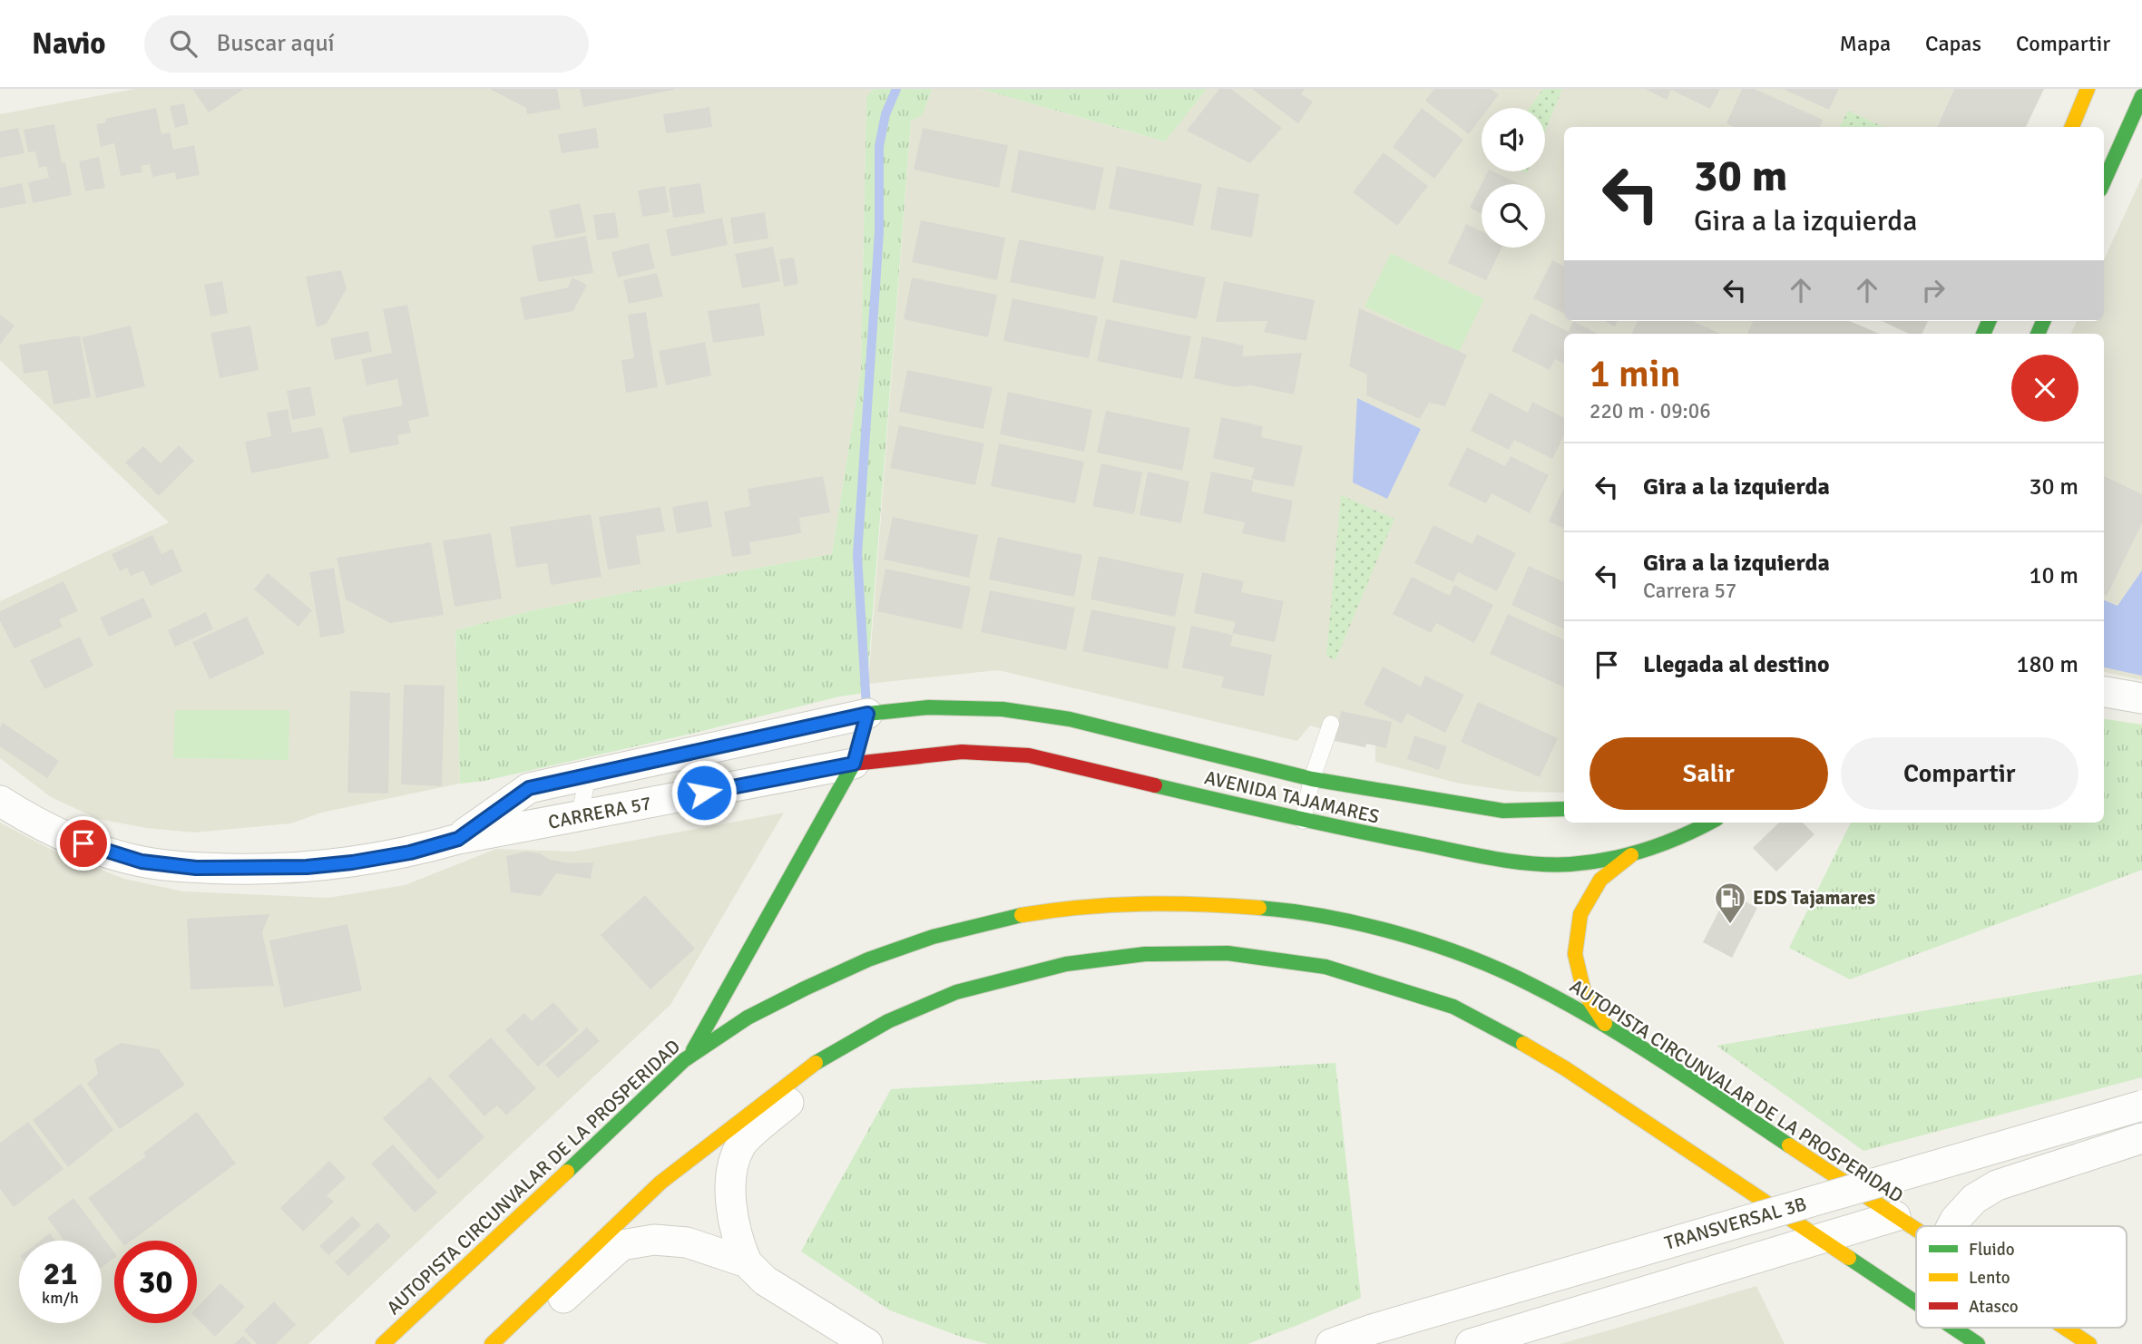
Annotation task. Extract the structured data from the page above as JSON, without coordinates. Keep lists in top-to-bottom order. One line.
{"streets":{"main road":["AVENIDA TAJAMARES","AUTOPISTA CIRCUNVALAR DE LA PROSPERIDAD"],"street":["CARRERA 57","TRANSVERSAL 3B"]},"crossings":[["AVENIDA TAJAMARES","CARRERA 57"],["AUTOPISTA CIRCUNVALAR DE LA PROSPERIDAD","TRANSVERSAL 3B"]],"places":{"fuel station":["EDS Tajamares"]},"legend":["Fluido","Lento","Atasco"],"page":{"header":"Navio","search":"Buscar aquí","nav":["Mapa","Capas","Compartir"],"turn":["30 m","Gira a la izquierda"],"heading":["1 min","220 m · 09:06"],"list":[{"name":"Gira a la izquierda","value":"30 m"},{"name":"Gira a la izquierda","note":"Carrera 57","value":"10 m"},{"name":"Llegada al destino","value":"180 m"}],"buttons":["Salir","Compartir"],"speed":"21 km/h","limit":"30"}}
